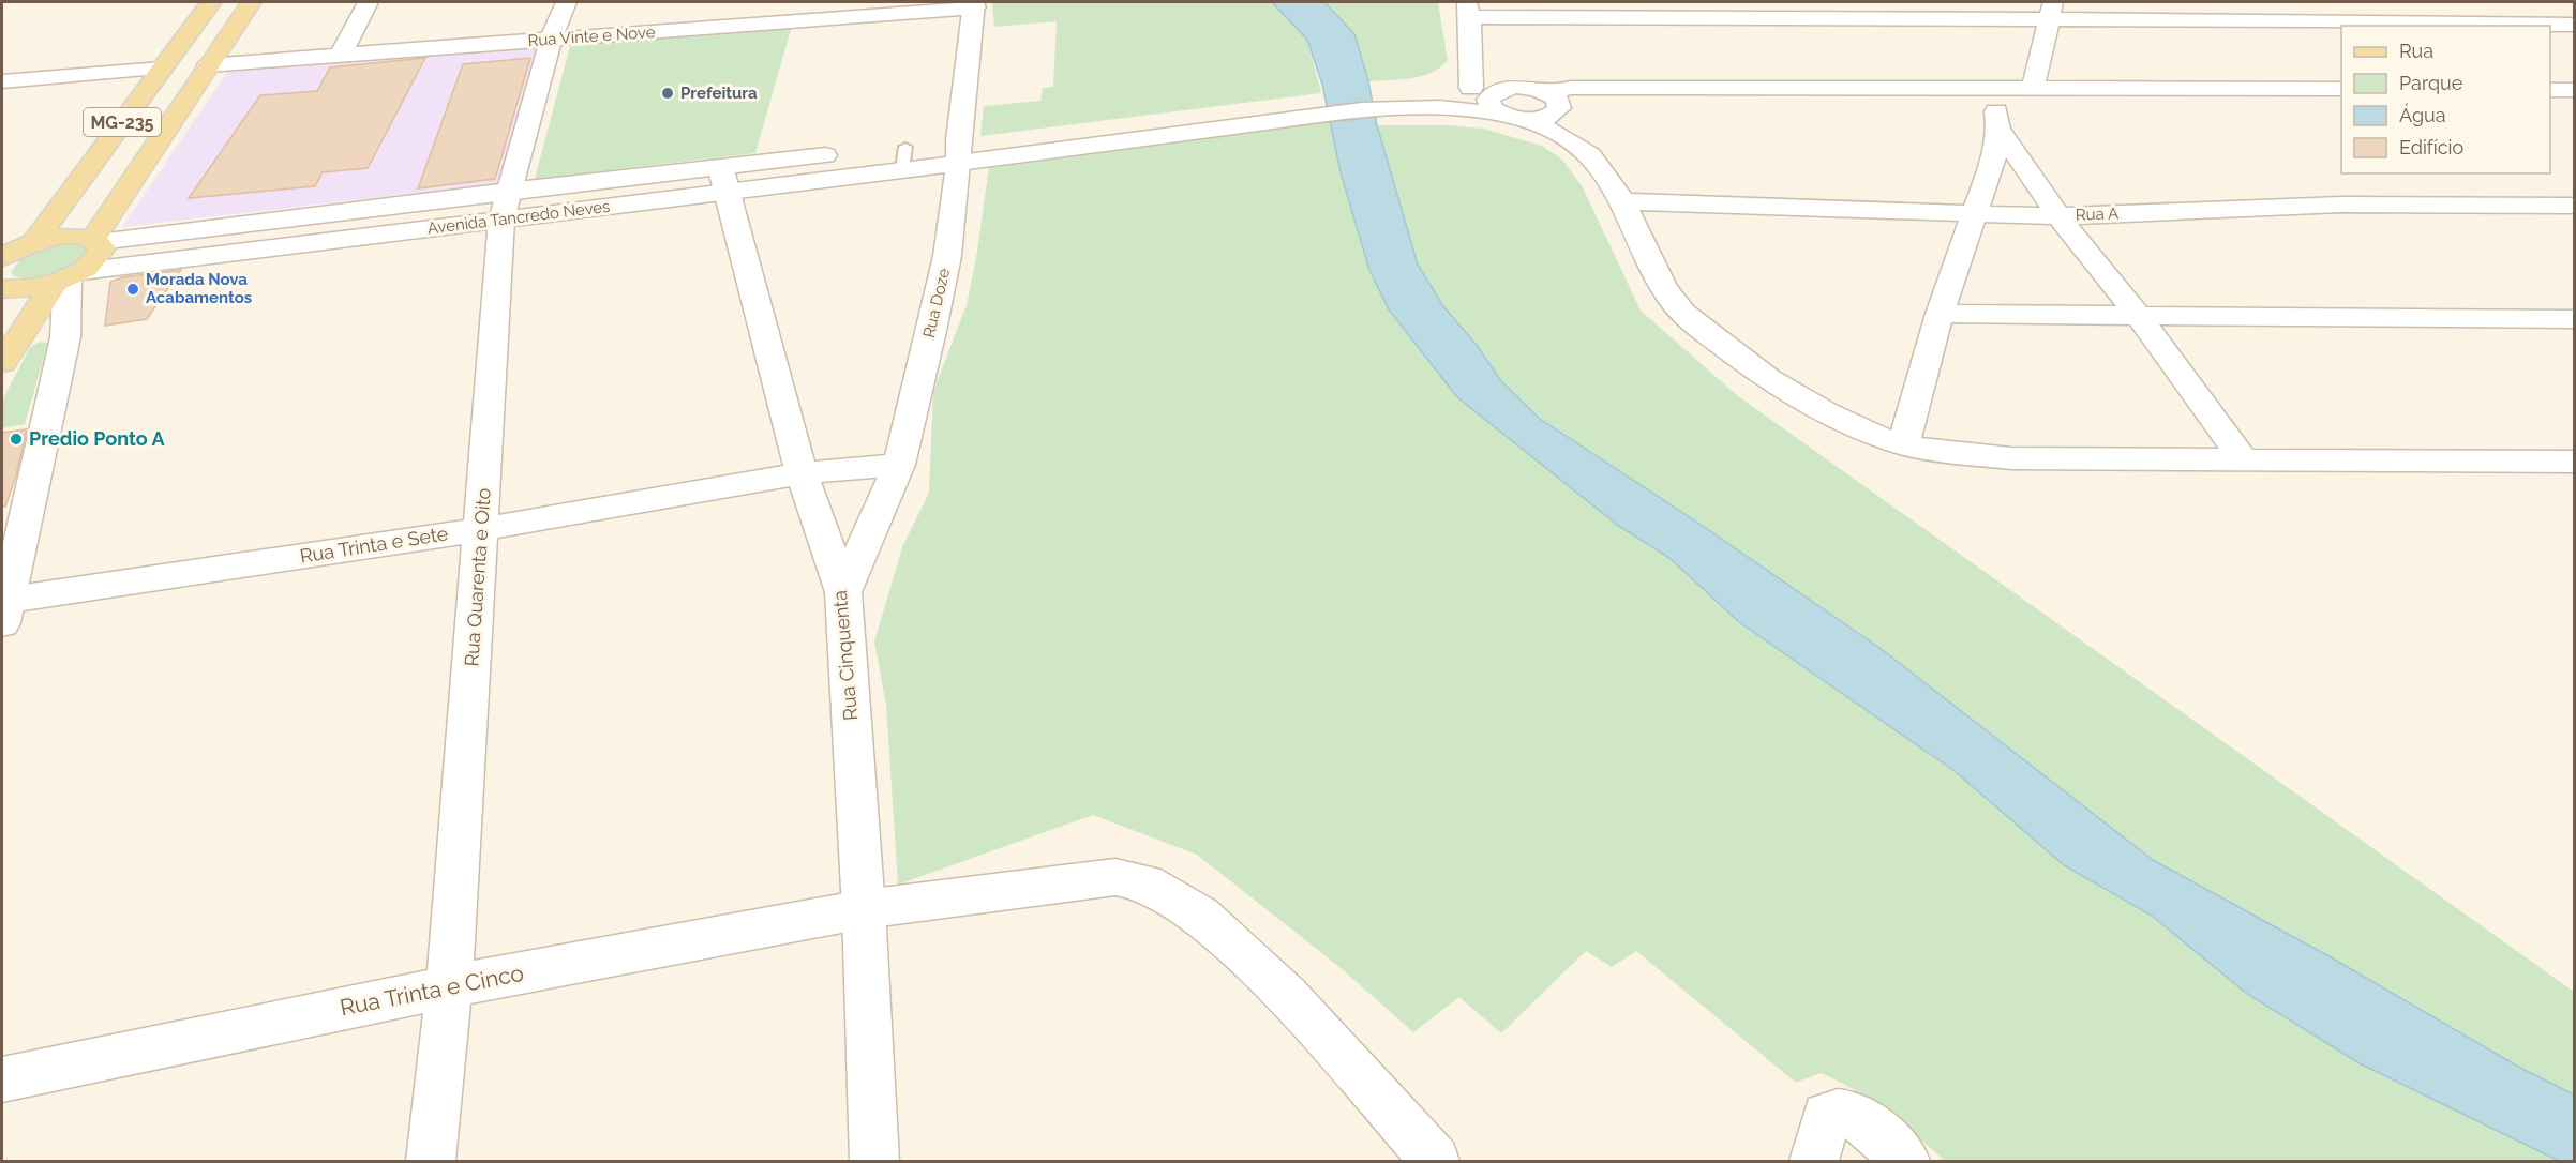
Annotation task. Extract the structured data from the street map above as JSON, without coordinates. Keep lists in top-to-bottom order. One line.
{"streets":{"main road":["MG-235"],"street":["Rua Vinte e Nove","Rua A","Avenida Tancredo Neves","Rua Doze","Rua Trinta e Sete","Rua Quarenta e Oito","Rua Cinquenta","Rua Trinta e Cinco"]},"crossings":[["Rua Vinte e Nove","MG-235"],["Rua Vinte e Nove","Rua Doze"],["Rua Vinte e Nove","Rua Quarenta e Oito"],["MG-235","Avenida Tancredo Neves"],["Avenida Tancredo Neves","Rua Doze"],["Avenida Tancredo Neves","Rua Quarenta e Oito"],["Avenida Tancredo Neves","Rua Cinquenta"],["Rua Doze","Rua Trinta e Sete"],["Rua Doze","Rua Cinquenta"],["Rua Trinta e Sete","Rua Quarenta e Oito"],["Rua Trinta e Sete","Rua Cinquenta"],["Rua Quarenta e Oito","Rua Trinta e Cinco"],["Rua Cinquenta","Rua Trinta e Cinco"]],"places":["Prefeitura","Morada Nova Acabamentos","Predio Ponto A"],"legend":["Rua","Parque","Água","Edifício"]}
